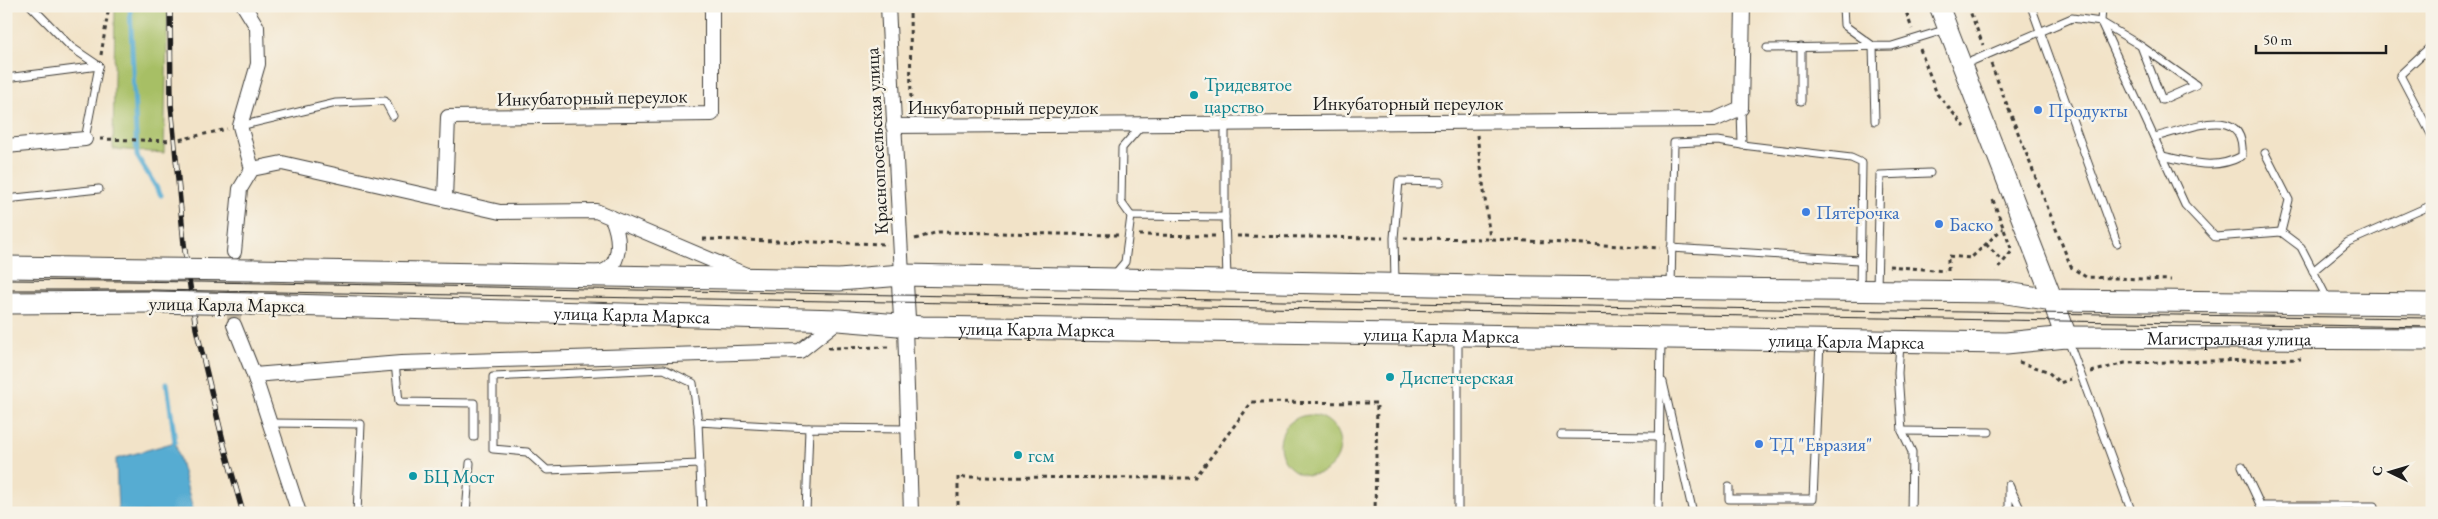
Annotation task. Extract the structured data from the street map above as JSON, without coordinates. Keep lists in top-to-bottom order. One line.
{"streets":{"main road":["улица Карла Маркса","Магистральная улица"],"street":["Инкубаторный переулок","Краснопосельская улица"]},"crossings":[["Инкубаторный переулок","Краснопосельская улица"],["Краснопосельская улица","улица Карла Маркса"],["улица Карла Маркса","Магистральная улица"]],"places":["Тридевятое царство","Продукты","Пятёрочка","Баско","Диспетчерская","ТД \"Евразия\"","гсм","БЦ Мост"],"scale_bar":"50 m","north":"left"}
